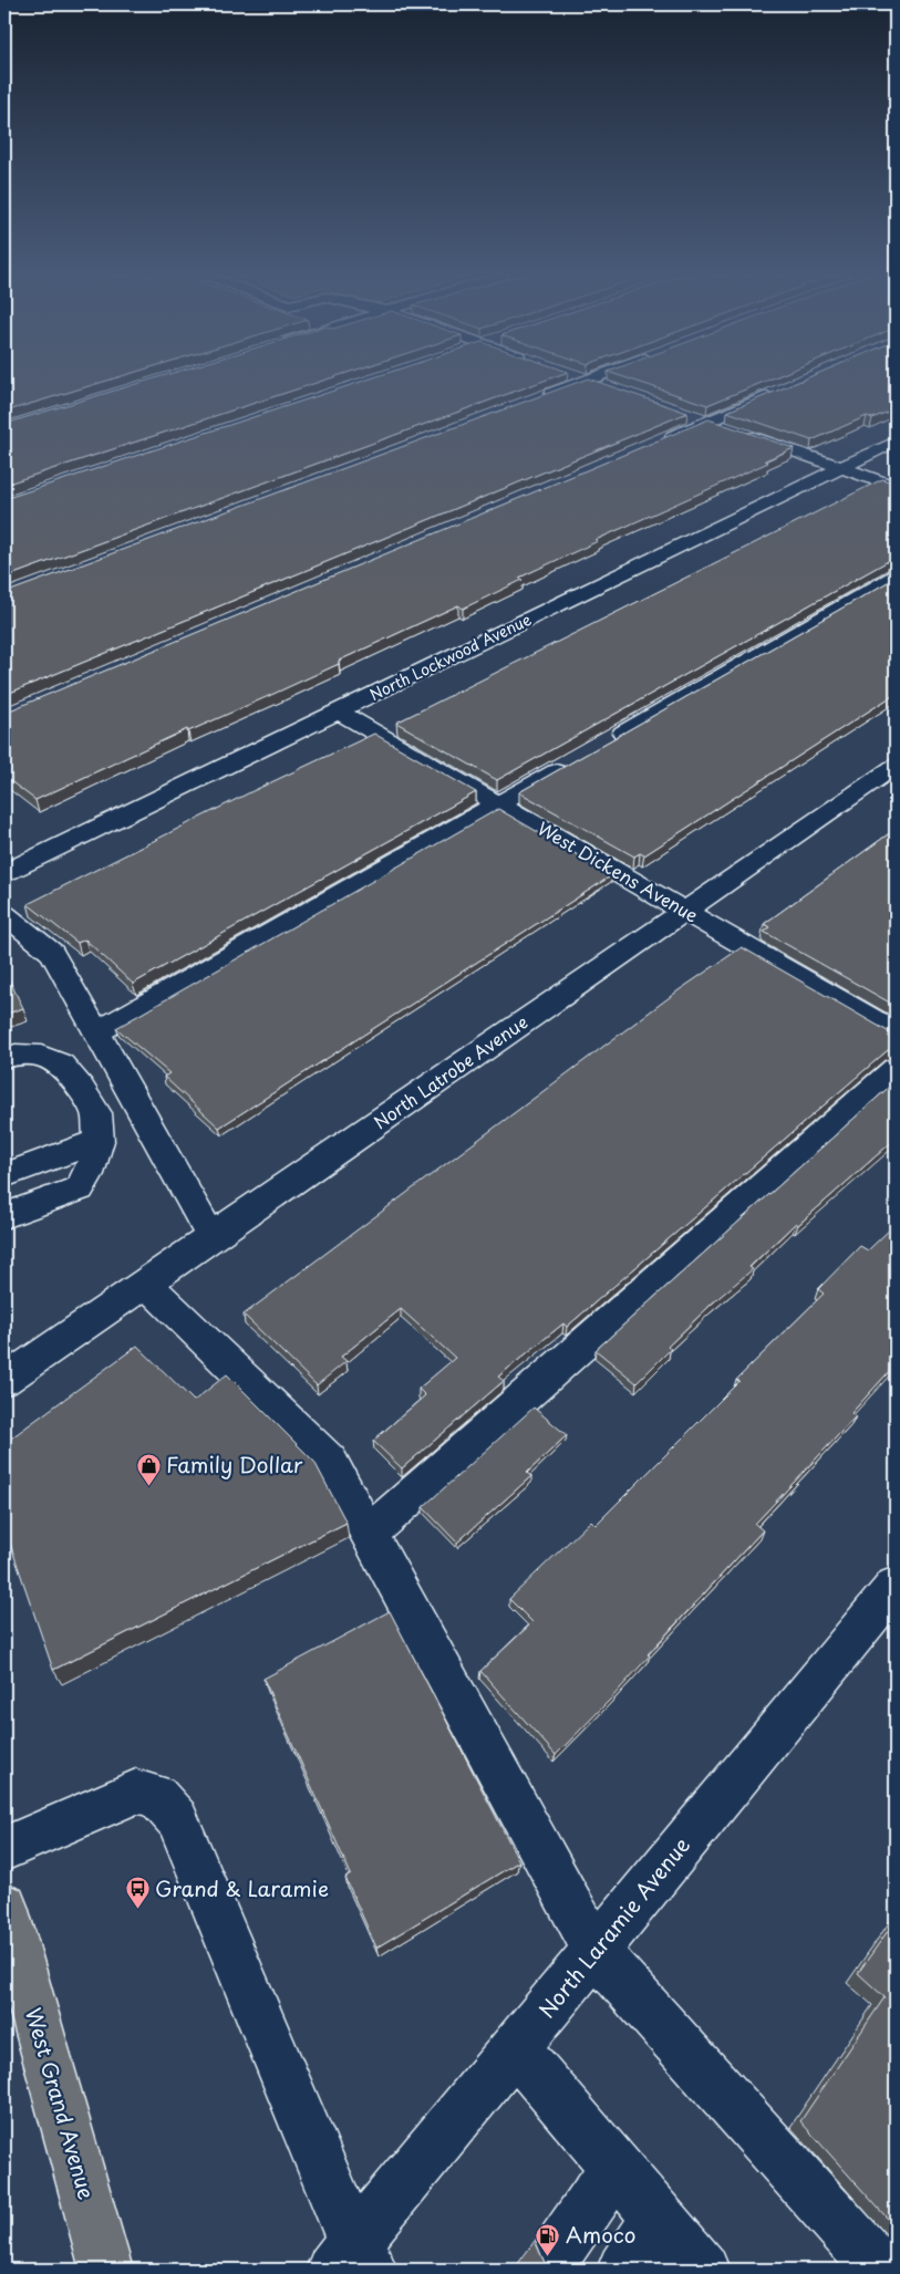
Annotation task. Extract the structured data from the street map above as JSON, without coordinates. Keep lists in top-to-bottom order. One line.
{"streets":{"main road":["West Grand Avenue"],"street":["North Lockwood Avenue","West Dickens Avenue","North Latrobe Avenue","North Laramie Avenue"]},"crossings":[["North Lockwood Avenue","West Dickens Avenue"],["West Dickens Avenue","North Latrobe Avenue"]],"places":{"shop":["Family Dollar"],"bus stop":["Grand & Laramie"],"fuel station":["Amoco"]}}
